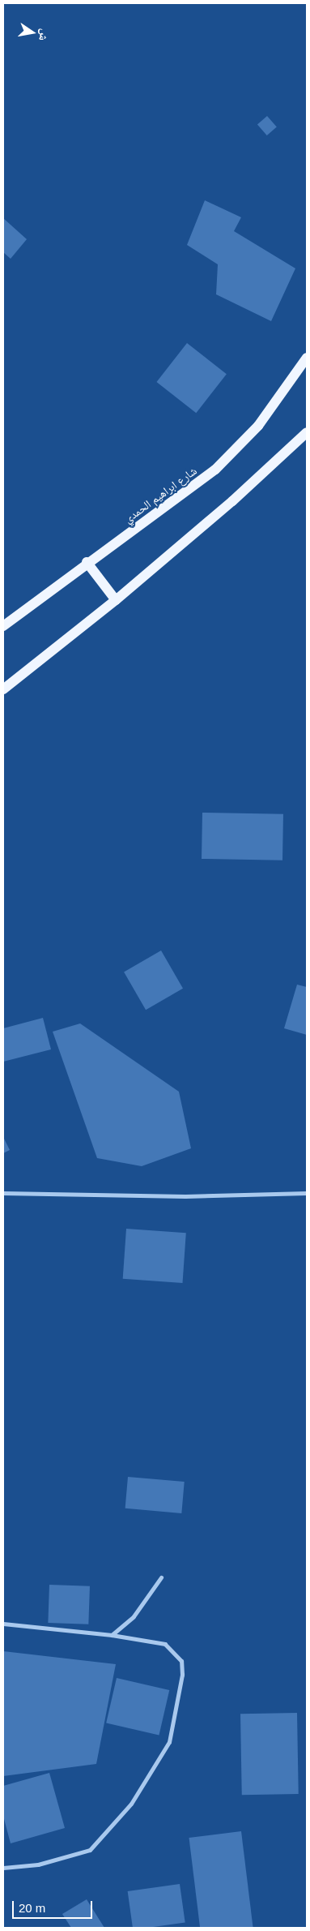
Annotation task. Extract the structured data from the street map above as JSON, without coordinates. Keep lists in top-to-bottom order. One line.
{"streets":{"main road":["شارع ابراهيم الحمدي"]},"scale_bar":"20 m","north":"right"}
